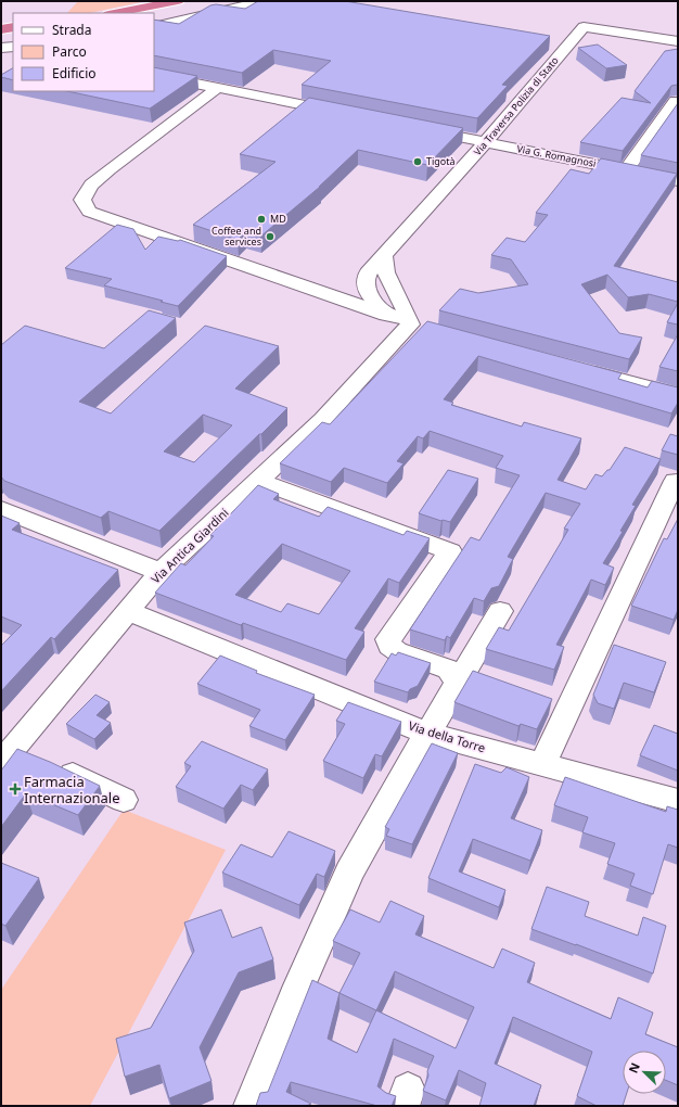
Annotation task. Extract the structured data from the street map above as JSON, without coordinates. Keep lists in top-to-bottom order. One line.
{"streets":{"street":["Via Traversa Polizia di Stato","Via G. Romagnosi","Via Antica Giardini","Via della Torre"]},"crossings":[["Via Traversa Polizia di Stato","Via G. Romagnosi"],["Via Antica Giardini","Via della Torre"]],"places":{"other":["Tigotà","MD","Coffee and services"],"health":["Farmacia Internazionale"]},"legend":["Strada","Parco","Edificio"],"north":"top left"}
